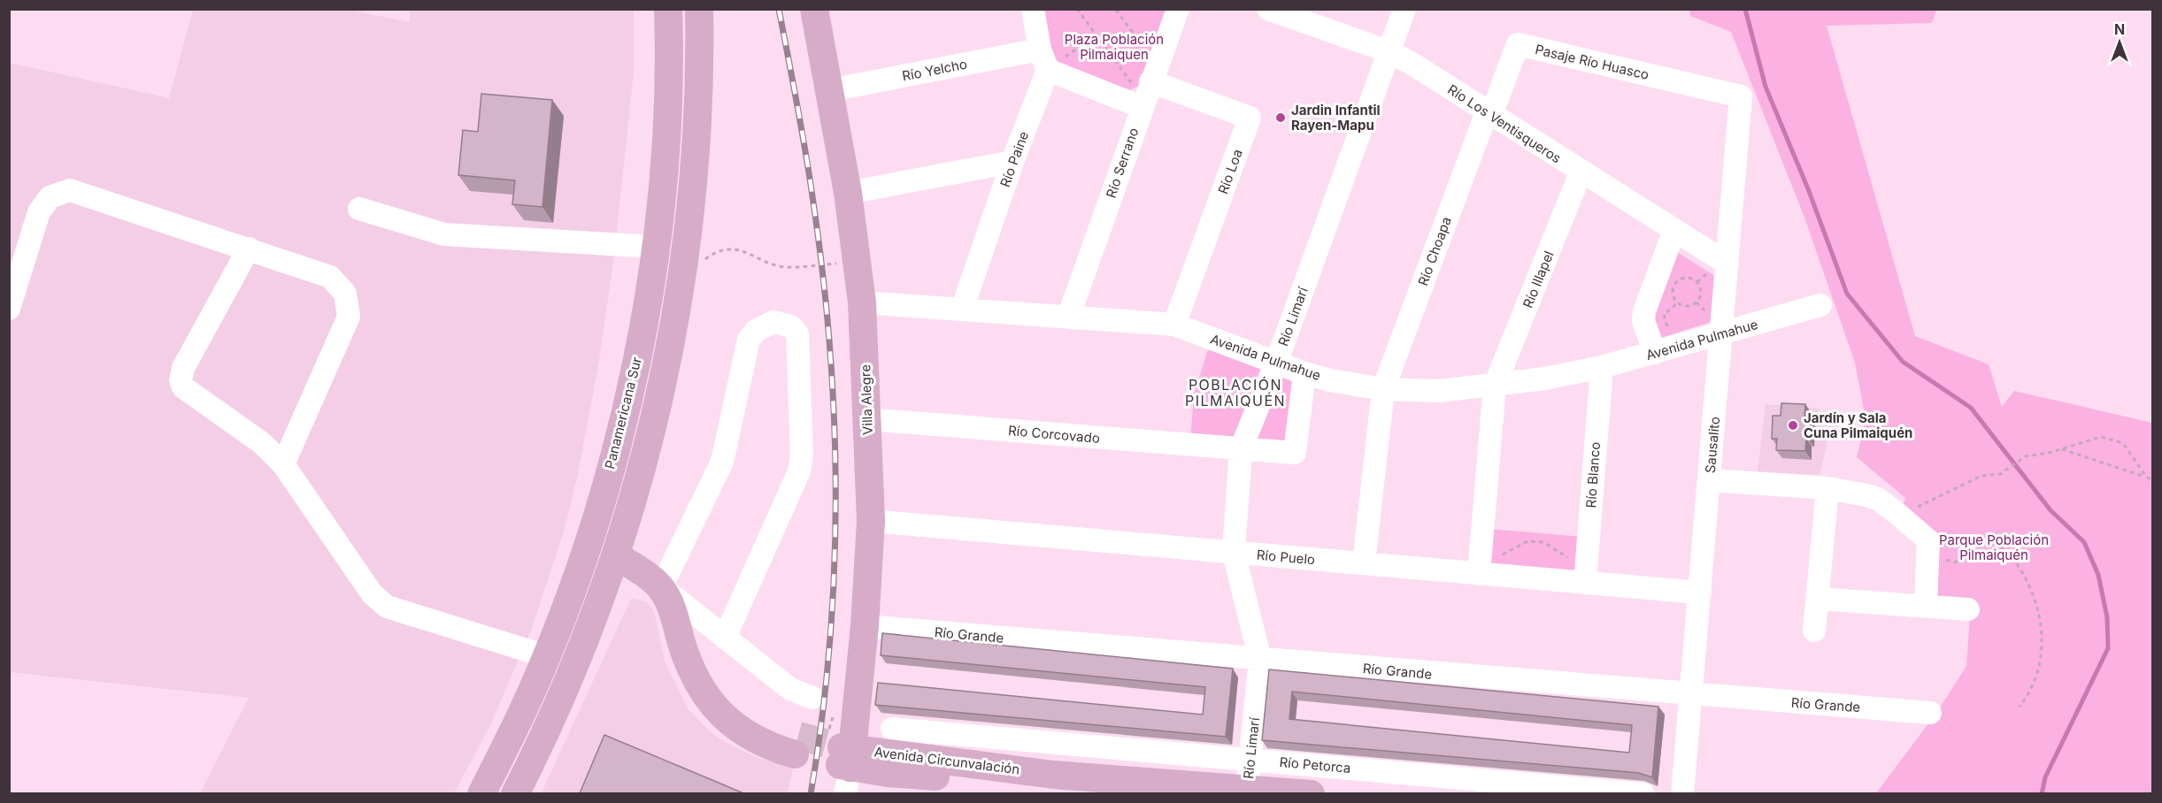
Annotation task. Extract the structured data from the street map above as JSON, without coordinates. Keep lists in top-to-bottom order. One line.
{"streets":{"main road":["Villa Alegre","Panamericana Sur","Avenida Circunvalación"],"street":["Pasaje Río Huasco","Río Yelcho","Río Los Ventisqueros","Río Paine","Río Serrano","Río Loa","Río Choapa","Río Illapel","Río Limarí","Avenida Pulmahue","Río Corcovado","Sausalito","Río Blanco","Río Puelo","Río Grande","Río Petorca"]},"crossings":[["Pasaje Río Huasco","Río Los Ventisqueros"],["Pasaje Río Huasco","Río Choapa"],["Pasaje Río Huasco","Sausalito"],["Río Yelcho","Río Paine"],["Río Yelcho","Villa Alegre"],["Río Los Ventisqueros","Río Choapa"],["Río Los Ventisqueros","Río Illapel"],["Río Los Ventisqueros","Río Limarí"],["Río Los Ventisqueros","Sausalito"],["Río Paine","Avenida Pulmahue"],["Río Serrano","Río Loa"],["Río Serrano","Avenida Pulmahue"],["Río Loa","Avenida Pulmahue"],["Río Choapa","Avenida Pulmahue"],["Río Choapa","Río Puelo"],["Río Illapel","Avenida Pulmahue"],["Río Illapel","Río Puelo"],["Río Limarí","Avenida Pulmahue"],["Río Limarí","Río Corcovado"],["Río Limarí","Río Puelo"],["Río Limarí","Río Grande"],["Río Limarí","Avenida Circunvalación"],["Río Limarí","Río Petorca"],["Avenida Pulmahue","Villa Alegre"],["Avenida Pulmahue","Río Corcovado"],["Avenida Pulmahue","Sausalito"],["Avenida Pulmahue","Río Blanco"],["Villa Alegre","Río Corcovado"],["Villa Alegre","Río Puelo"],["Villa Alegre","Río Grande"],["Villa Alegre","Avenida Circunvalación"],["Sausalito","Río Puelo"],["Sausalito","Río Grande"],["Río Blanco","Río Puelo"]],"districts":["POBLACIÓN PILMAIQUÉN"],"parks":["Plaza Población Pilmaiquen","Parque Población Pilmaiquén"],"places":["Jardin Infantil Rayen-Mapu","Jardín y Sala Cuna Pilmaiquén"],"north":"top"}
